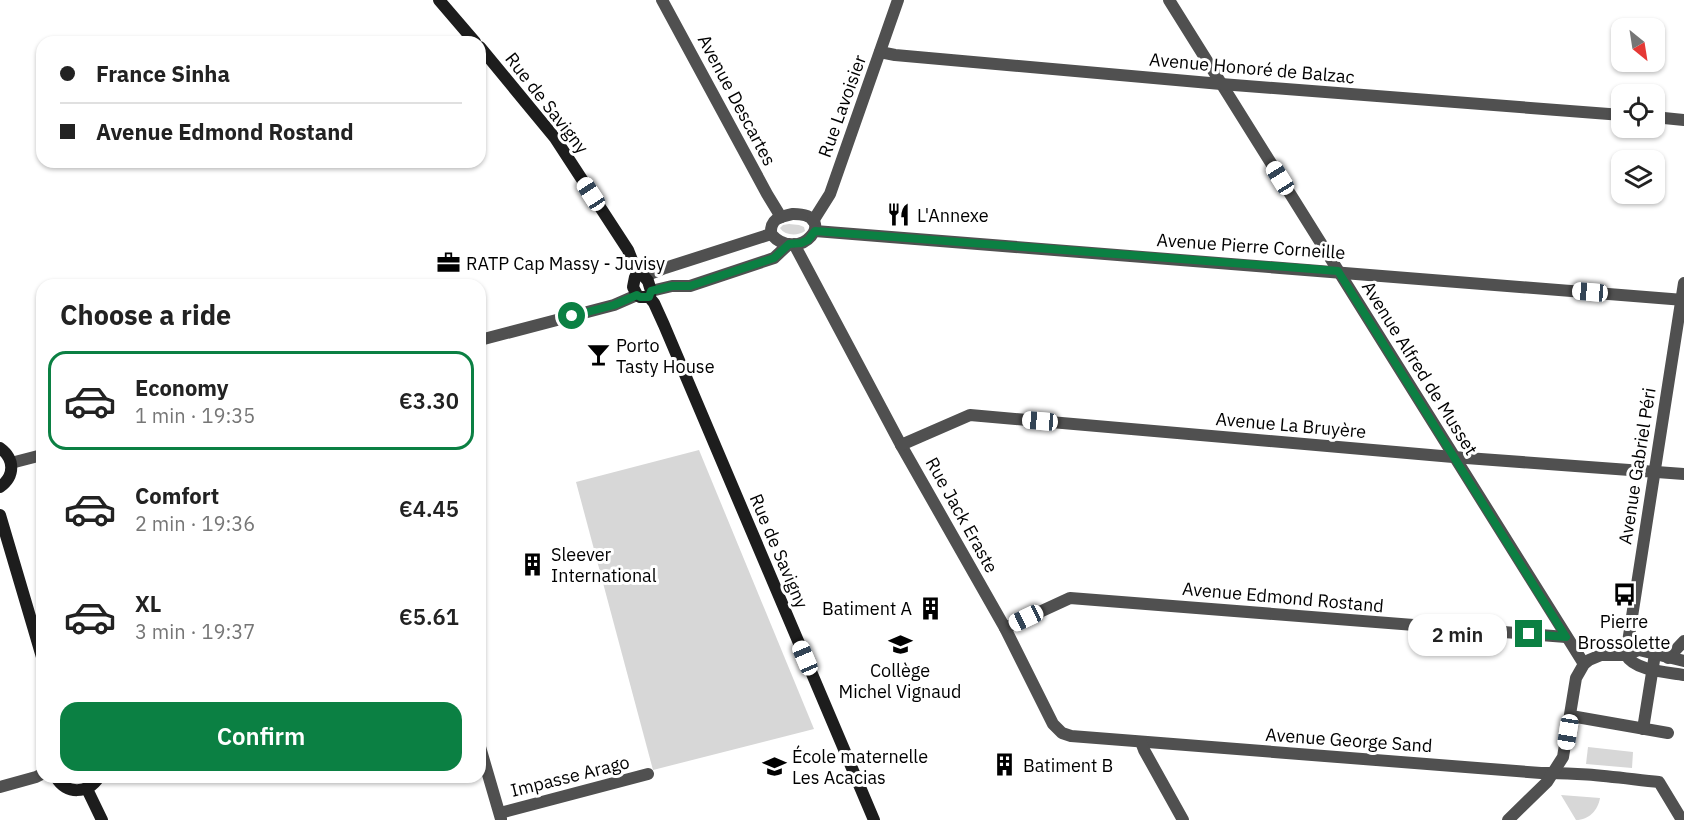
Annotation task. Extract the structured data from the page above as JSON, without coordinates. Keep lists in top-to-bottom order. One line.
{"streets":{"street":["Avenue Honoré de Balzac","Avenue Descartes","Rue de Savigny","Rue Lavoisier","Avenue Pierre Corneille","Avenue Alfred de Musset","Avenue La Bruyère","Avenue Gabriel Péri","Rue Jack Eraste","Avenue Edmond Rostand","Avenue George Sand","Impasse Arago"]},"crossings":[["Avenue Honoré de Balzac","Rue Lavoisier"],["Avenue Honoré de Balzac","Avenue Alfred de Musset"],["Avenue Descartes","Rue Lavoisier"],["Avenue Descartes","Avenue Pierre Corneille"],["Avenue Descartes","Rue Jack Eraste"],["Rue Lavoisier","Avenue Pierre Corneille"],["Rue Lavoisier","Rue Jack Eraste"],["Avenue Pierre Corneille","Avenue Alfred de Musset"],["Avenue Pierre Corneille","Avenue Gabriel Péri"],["Avenue Pierre Corneille","Rue Jack Eraste"],["Avenue Alfred de Musset","Avenue La Bruyère"],["Avenue Alfred de Musset","Avenue Edmond Rostand"],["Avenue La Bruyère","Avenue Gabriel Péri"],["Avenue La Bruyère","Rue Jack Eraste"],["Rue Jack Eraste","Avenue Edmond Rostand"],["Rue Jack Eraste","Avenue George Sand"]],"places":{"restaurant":["L'Annexe"],"office":["RATP Cap Massy - Juvisy"],"bar":["Porto Tasty House"],"building":["Sleever International","Batiment A","Batiment B"],"bus stop":["Pierre Brossolette"],"school or university":["Collège Michel Vignaud","École maternelle Les Acacias"]},"north":"bottom right","page":{"banner":["France Sinha","Avenue Edmond Rostand"],"heading":"Choose a ride","list":[{"name":"Economy","note":"1 min · 19:35","value":"€3.30"},{"name":"Comfort","note":"2 min · 19:36","value":"€4.45"},{"name":"XL","note":"3 min · 19:37","value":"€5.61"}],"bubble":"2 min","buttons":"Confirm"}}
